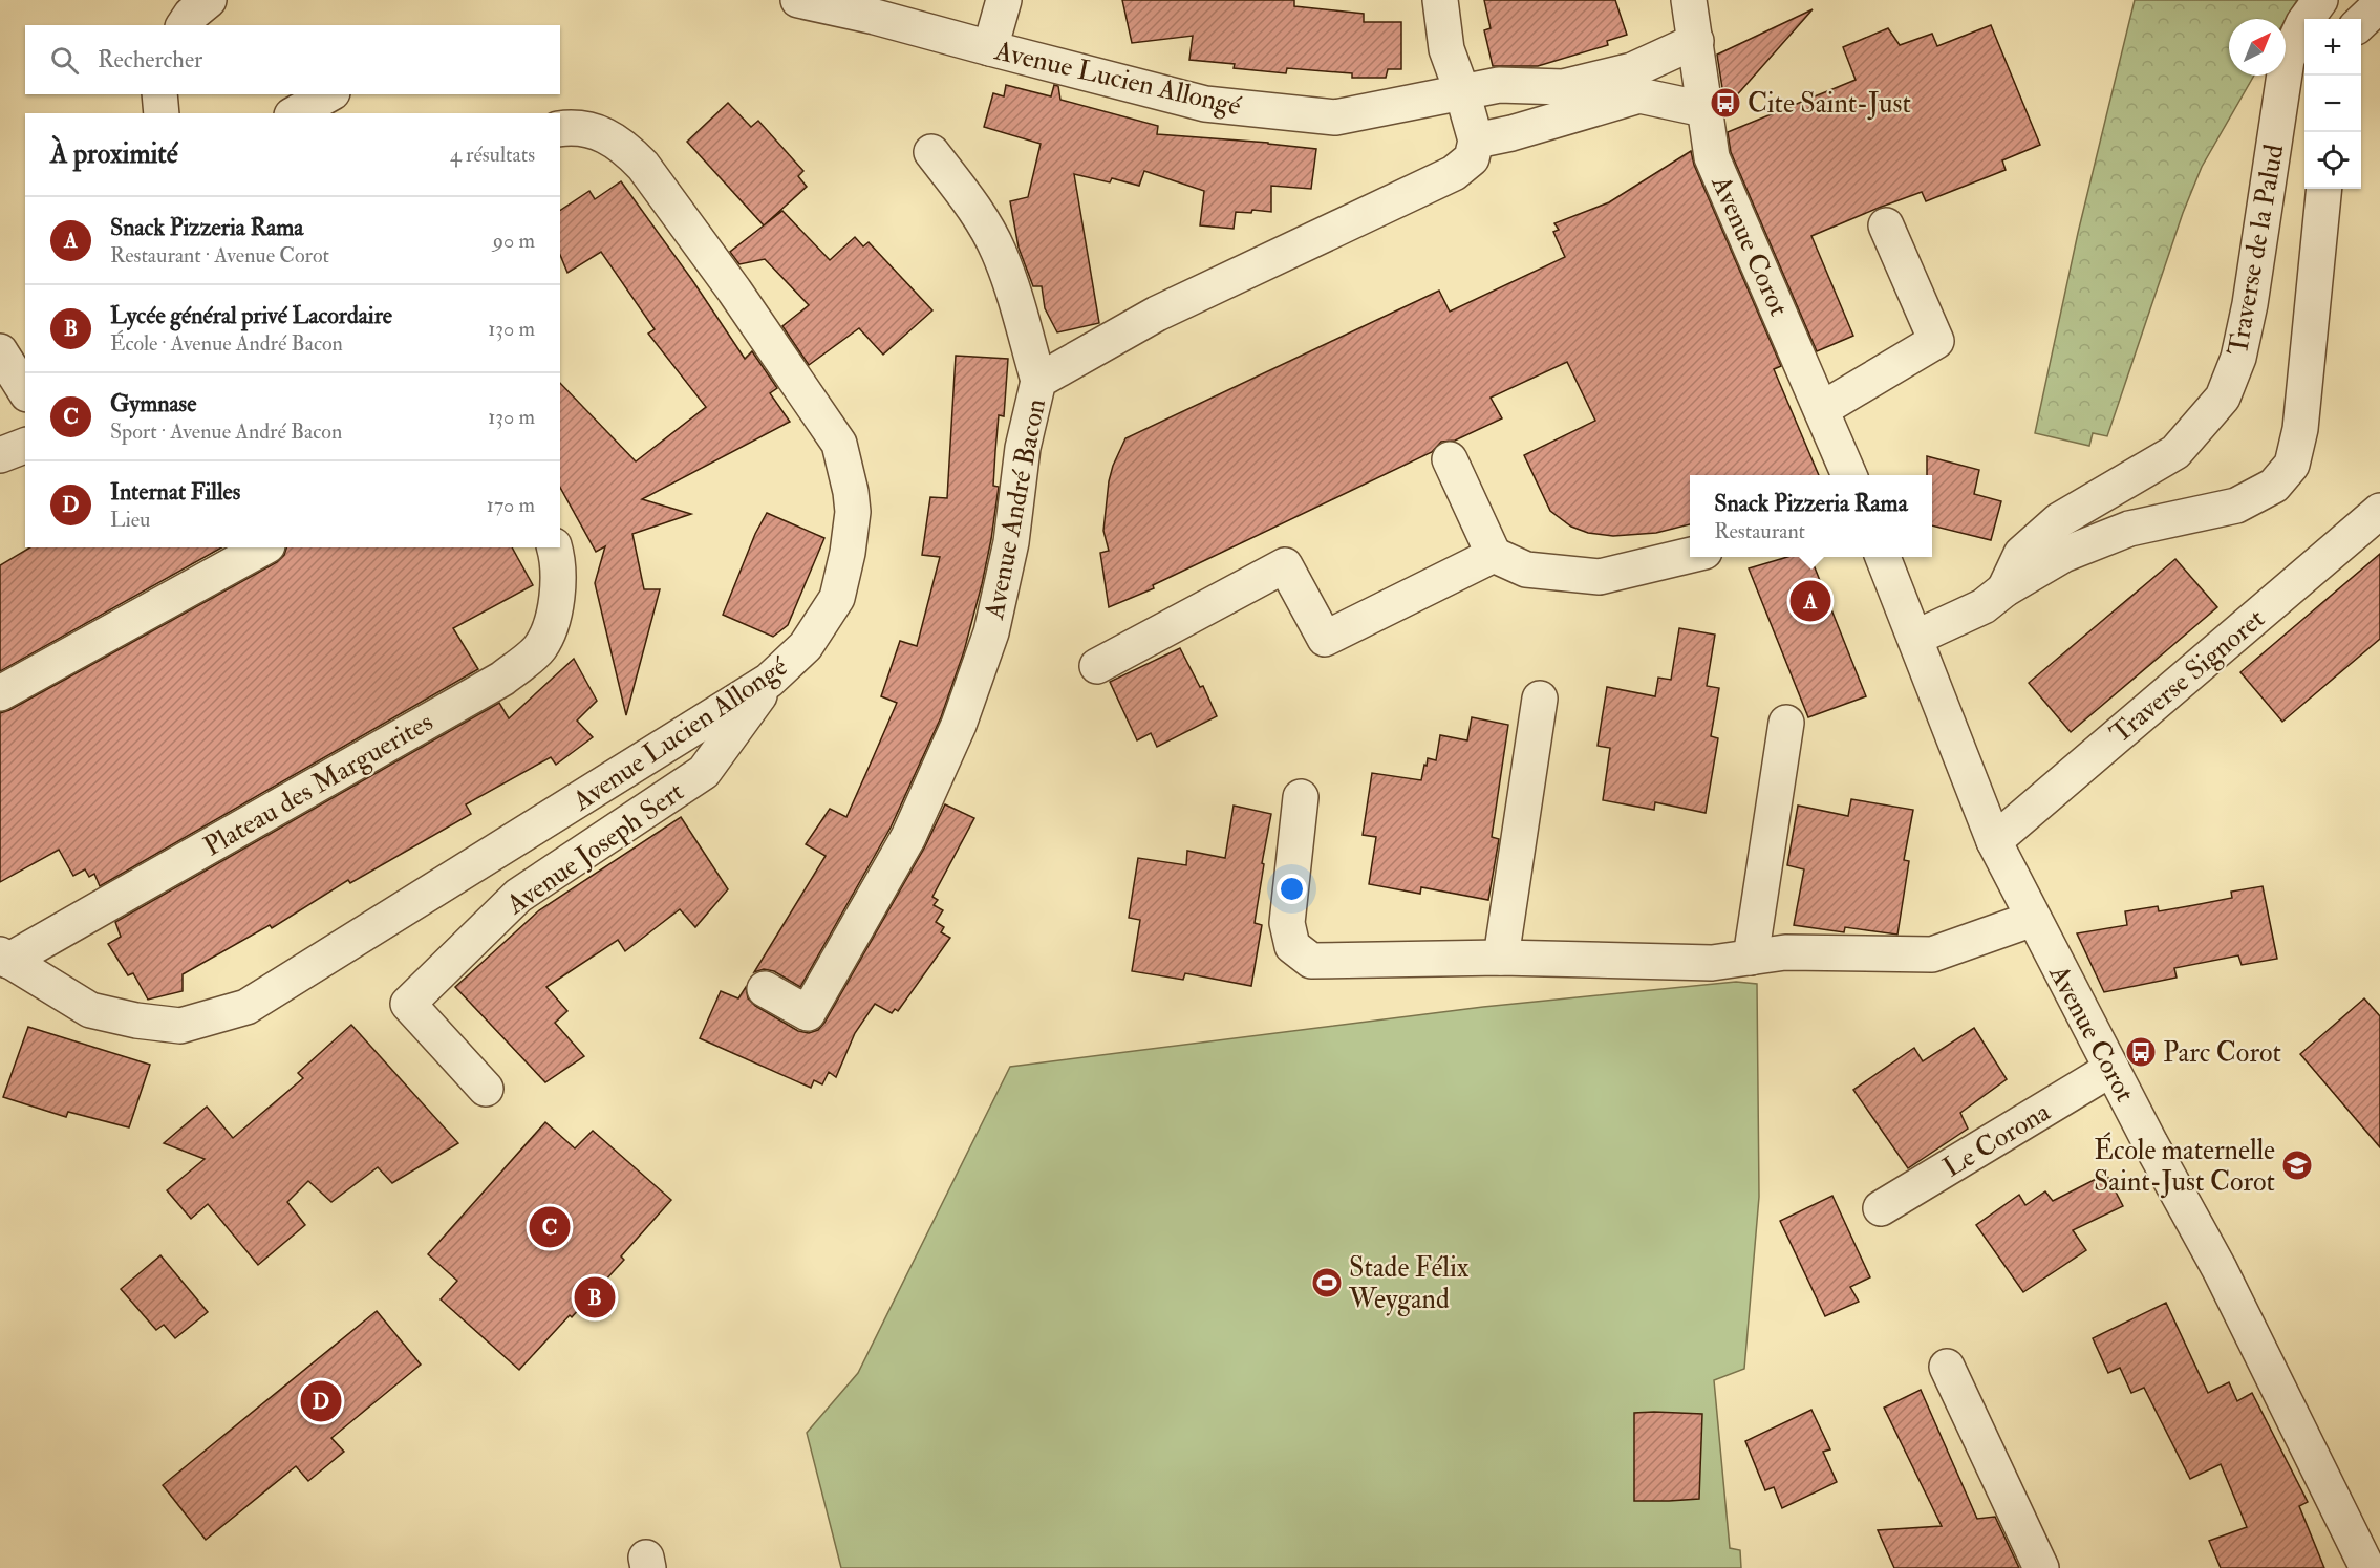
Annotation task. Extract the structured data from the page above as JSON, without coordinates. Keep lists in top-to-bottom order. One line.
{"streets":{"street":["Avenue Lucien Allongé","Avenue Corot","Traverse de la Palud","Avenue André Bacon","Traverse Signoret","Plateau des Marguerites","Avenue Joseph Sert","Le Corona"]},"crossings":[["Avenue Lucien Allongé","Avenue Corot"],["Avenue Lucien Allongé","Plateau des Marguerites"],["Avenue Lucien Allongé","Avenue Joseph Sert"],["Avenue Corot","Traverse de la Palud"],["Avenue Corot","Traverse Signoret"],["Avenue Corot","Le Corona"]],"places":{"bus stop":["Cite Saint-Just","Parc Corot"],"school or university":["École maternelle Saint-Just Corot"],"sports":["Stade Félix Weygand"]},"north":"top right","page":{"map_buttons":["+","−"],"search":"Rechercher","heading":["À proximité","4 résultats"],"list":[{"mark":"A","name":"Snack Pizzeria Rama","note":"Restaurant · Avenue Corot","value":"90 m"},{"mark":"B","name":"Lycée général privé Lacordaire","note":"École · Avenue André Bacon","value":"130 m"},{"mark":"C","name":"Gymnase","note":"Sport · Avenue André Bacon","value":"130 m"},{"mark":"D","name":"Internat Filles","note":"Lieu","value":"170 m"}],"popup":["Snack Pizzeria Rama","Restaurant"],"pins":["A","C","B","D"]}}
